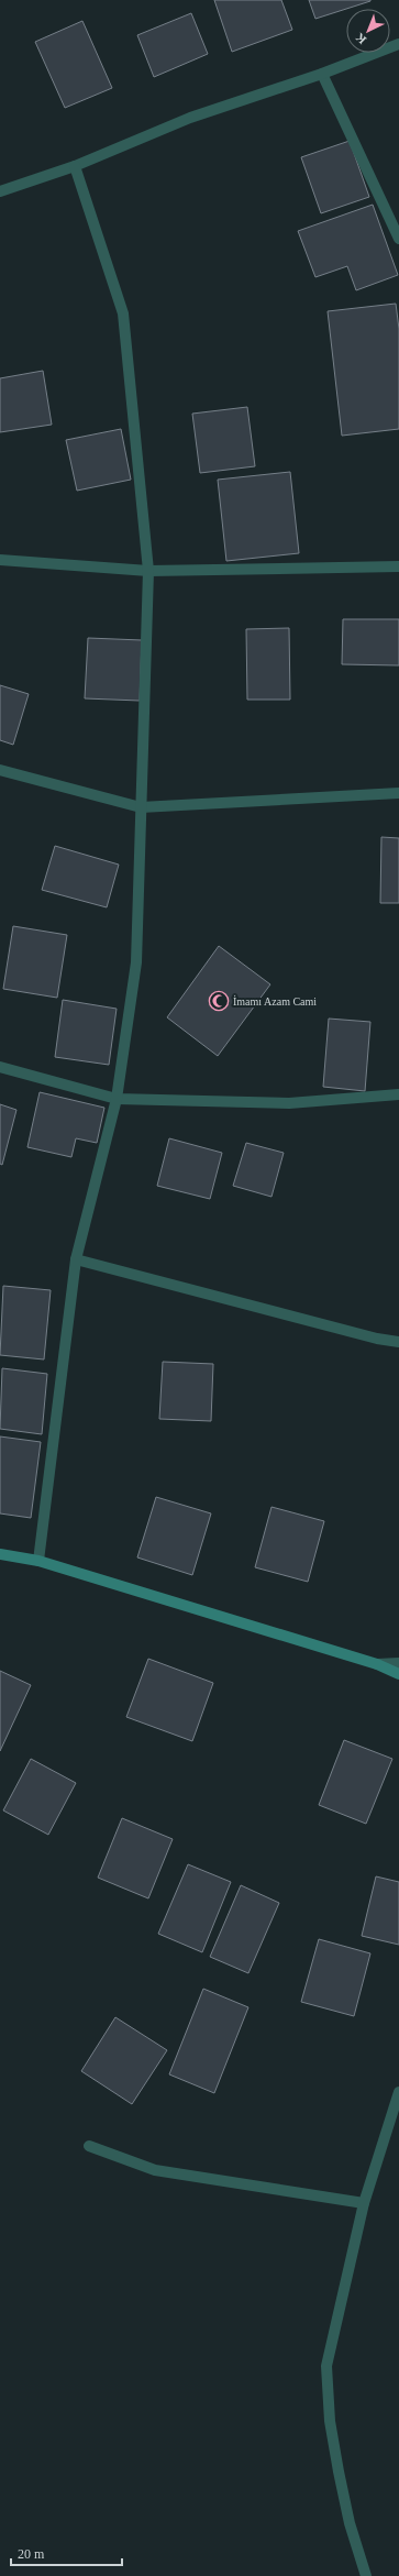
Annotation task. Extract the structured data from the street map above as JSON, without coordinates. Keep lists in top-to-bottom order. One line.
{"places":{"mosque":["İmamı Azam Cami"]},"scale_bar":"20 m","north":"bottom left"}
